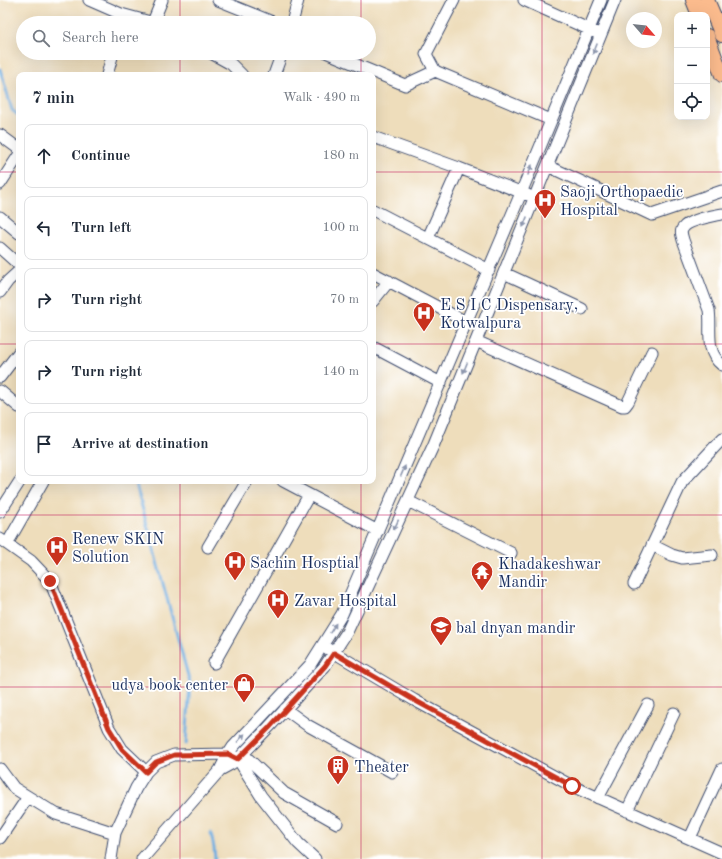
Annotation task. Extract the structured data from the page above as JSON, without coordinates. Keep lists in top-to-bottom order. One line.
{"places":{"hospital":["Saoji Orthopaedic Hospital","E S I C Dispensary, Kotwalpura","Renew SKIN Solution","Sachin Hosptial","Zavar Hospital"],"temple":["Khadakeshwar Mandir"],"school or university":["bal dnyan mandir"],"shop":["udya book center"],"building":["Theater"]},"north":"bottom right","page":{"map_buttons":["+","−"],"search":"Search here","heading":["7 min","Walk · 490 m"],"list":[["Continue","180 m"],["Turn left","100 m"],["Turn right","70 m"],["Turn right","140 m"],"Arrive at destination"]}}
